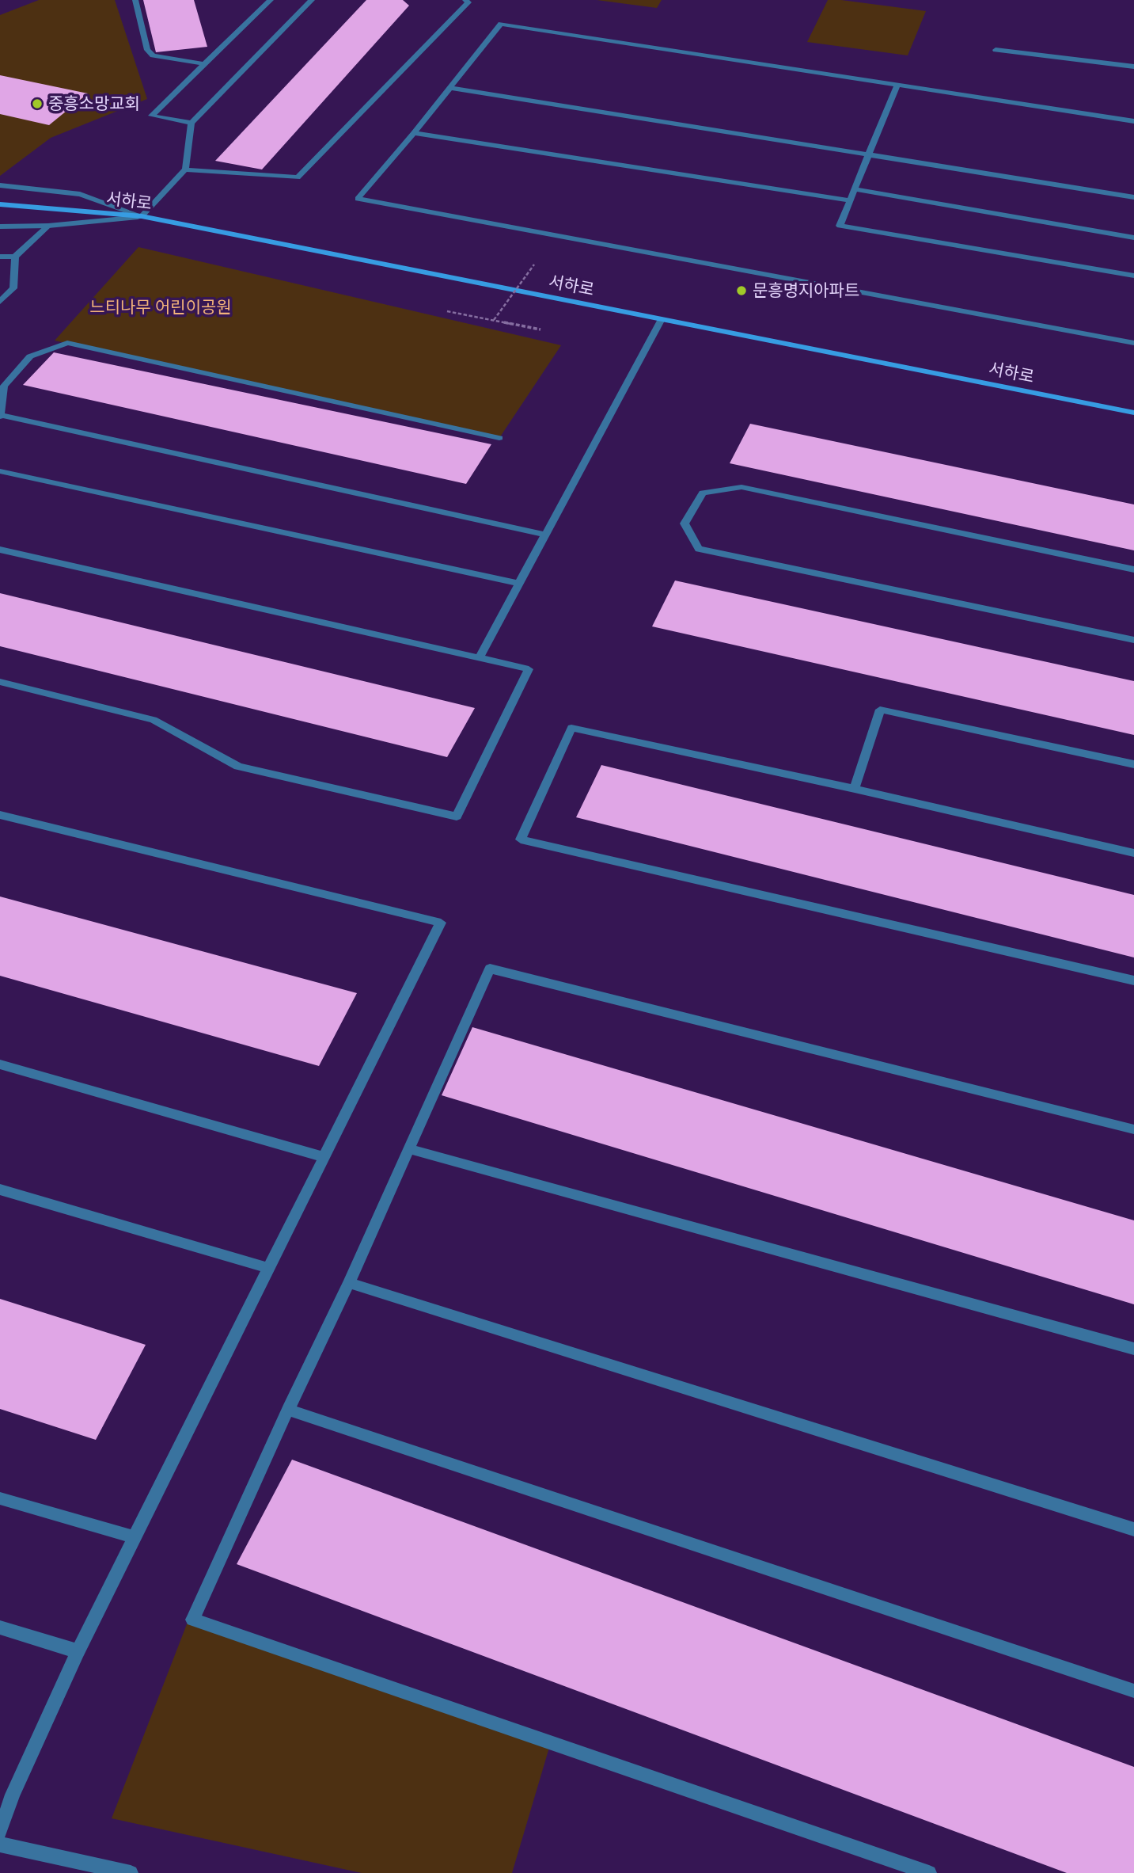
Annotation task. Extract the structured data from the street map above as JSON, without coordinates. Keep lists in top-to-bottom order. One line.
{"streets":{"main road":["서하로"]},"parks":["느티나무 어린이공원"],"places":["중흥소망교회","문흥명지아파트"]}
